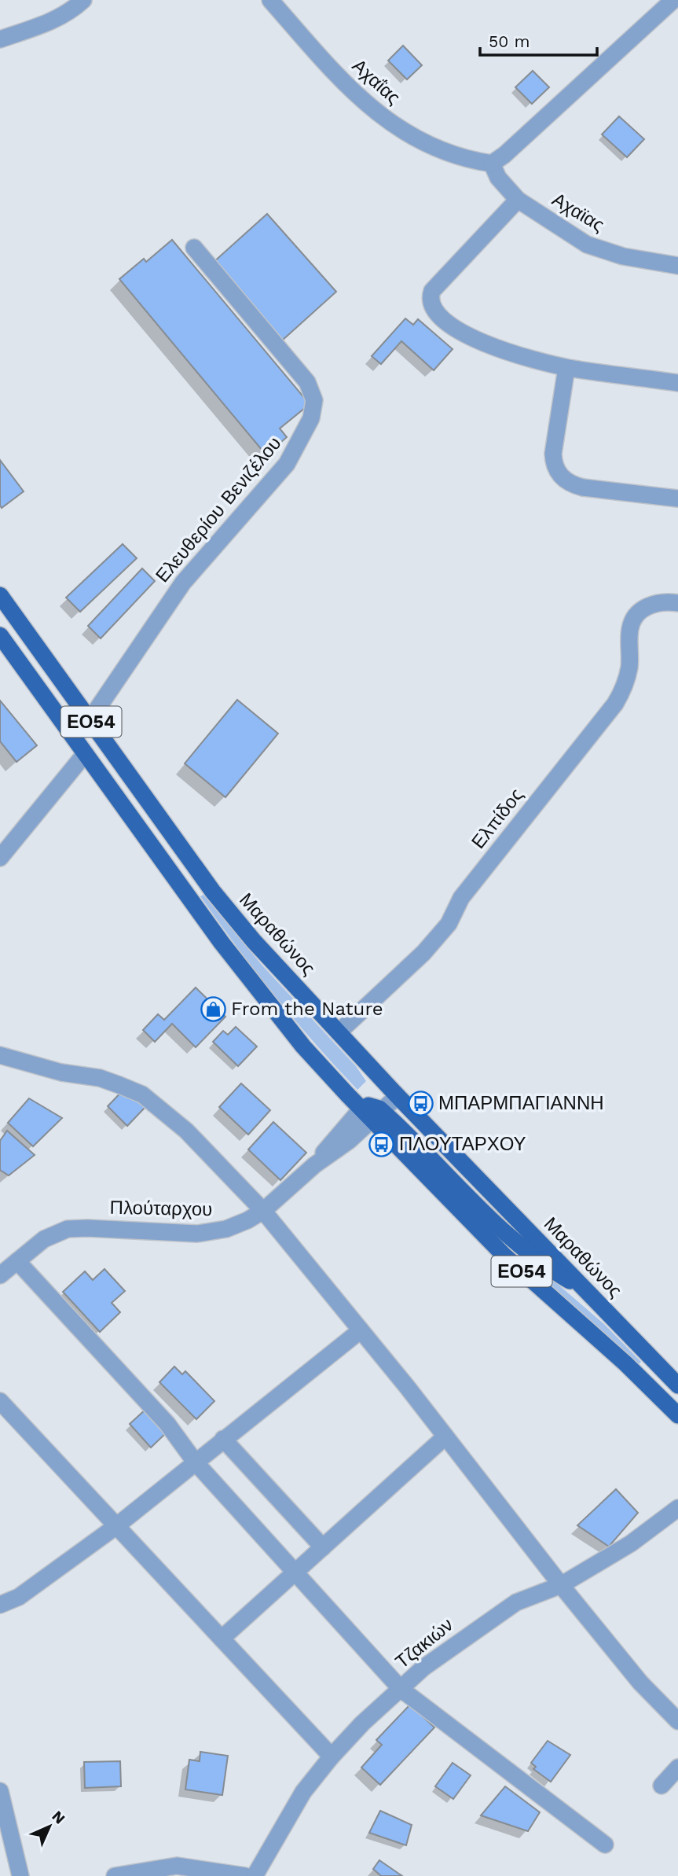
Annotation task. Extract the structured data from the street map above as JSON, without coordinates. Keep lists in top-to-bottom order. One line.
{"streets":{"main road":["ΕΟ54","Μαραθώνος"],"street":["Αχαΐας","Αχαϊας","Ελευθερίου Βενιζέλου","Ελπίδος","Πλούταρχου","Τζακιών"]},"crossings":[["Αχαΐας","Αχαϊας"],["Ελευθερίου Βενιζέλου","Μαραθώνος"],["ΕΟ54","Πλούταρχου"],["Ελπίδος","Μαραθώνος"],["Μαραθώνος","Πλούταρχου"]],"places":{"shop":["From the Nature"],"bus stop":["ΜΠΑΡΜΠΑΓΙΑΝΝΗ","ΠΛΟΥΤΑΡΧΟΥ"]},"scale_bar":"50 m","north":"top right"}
